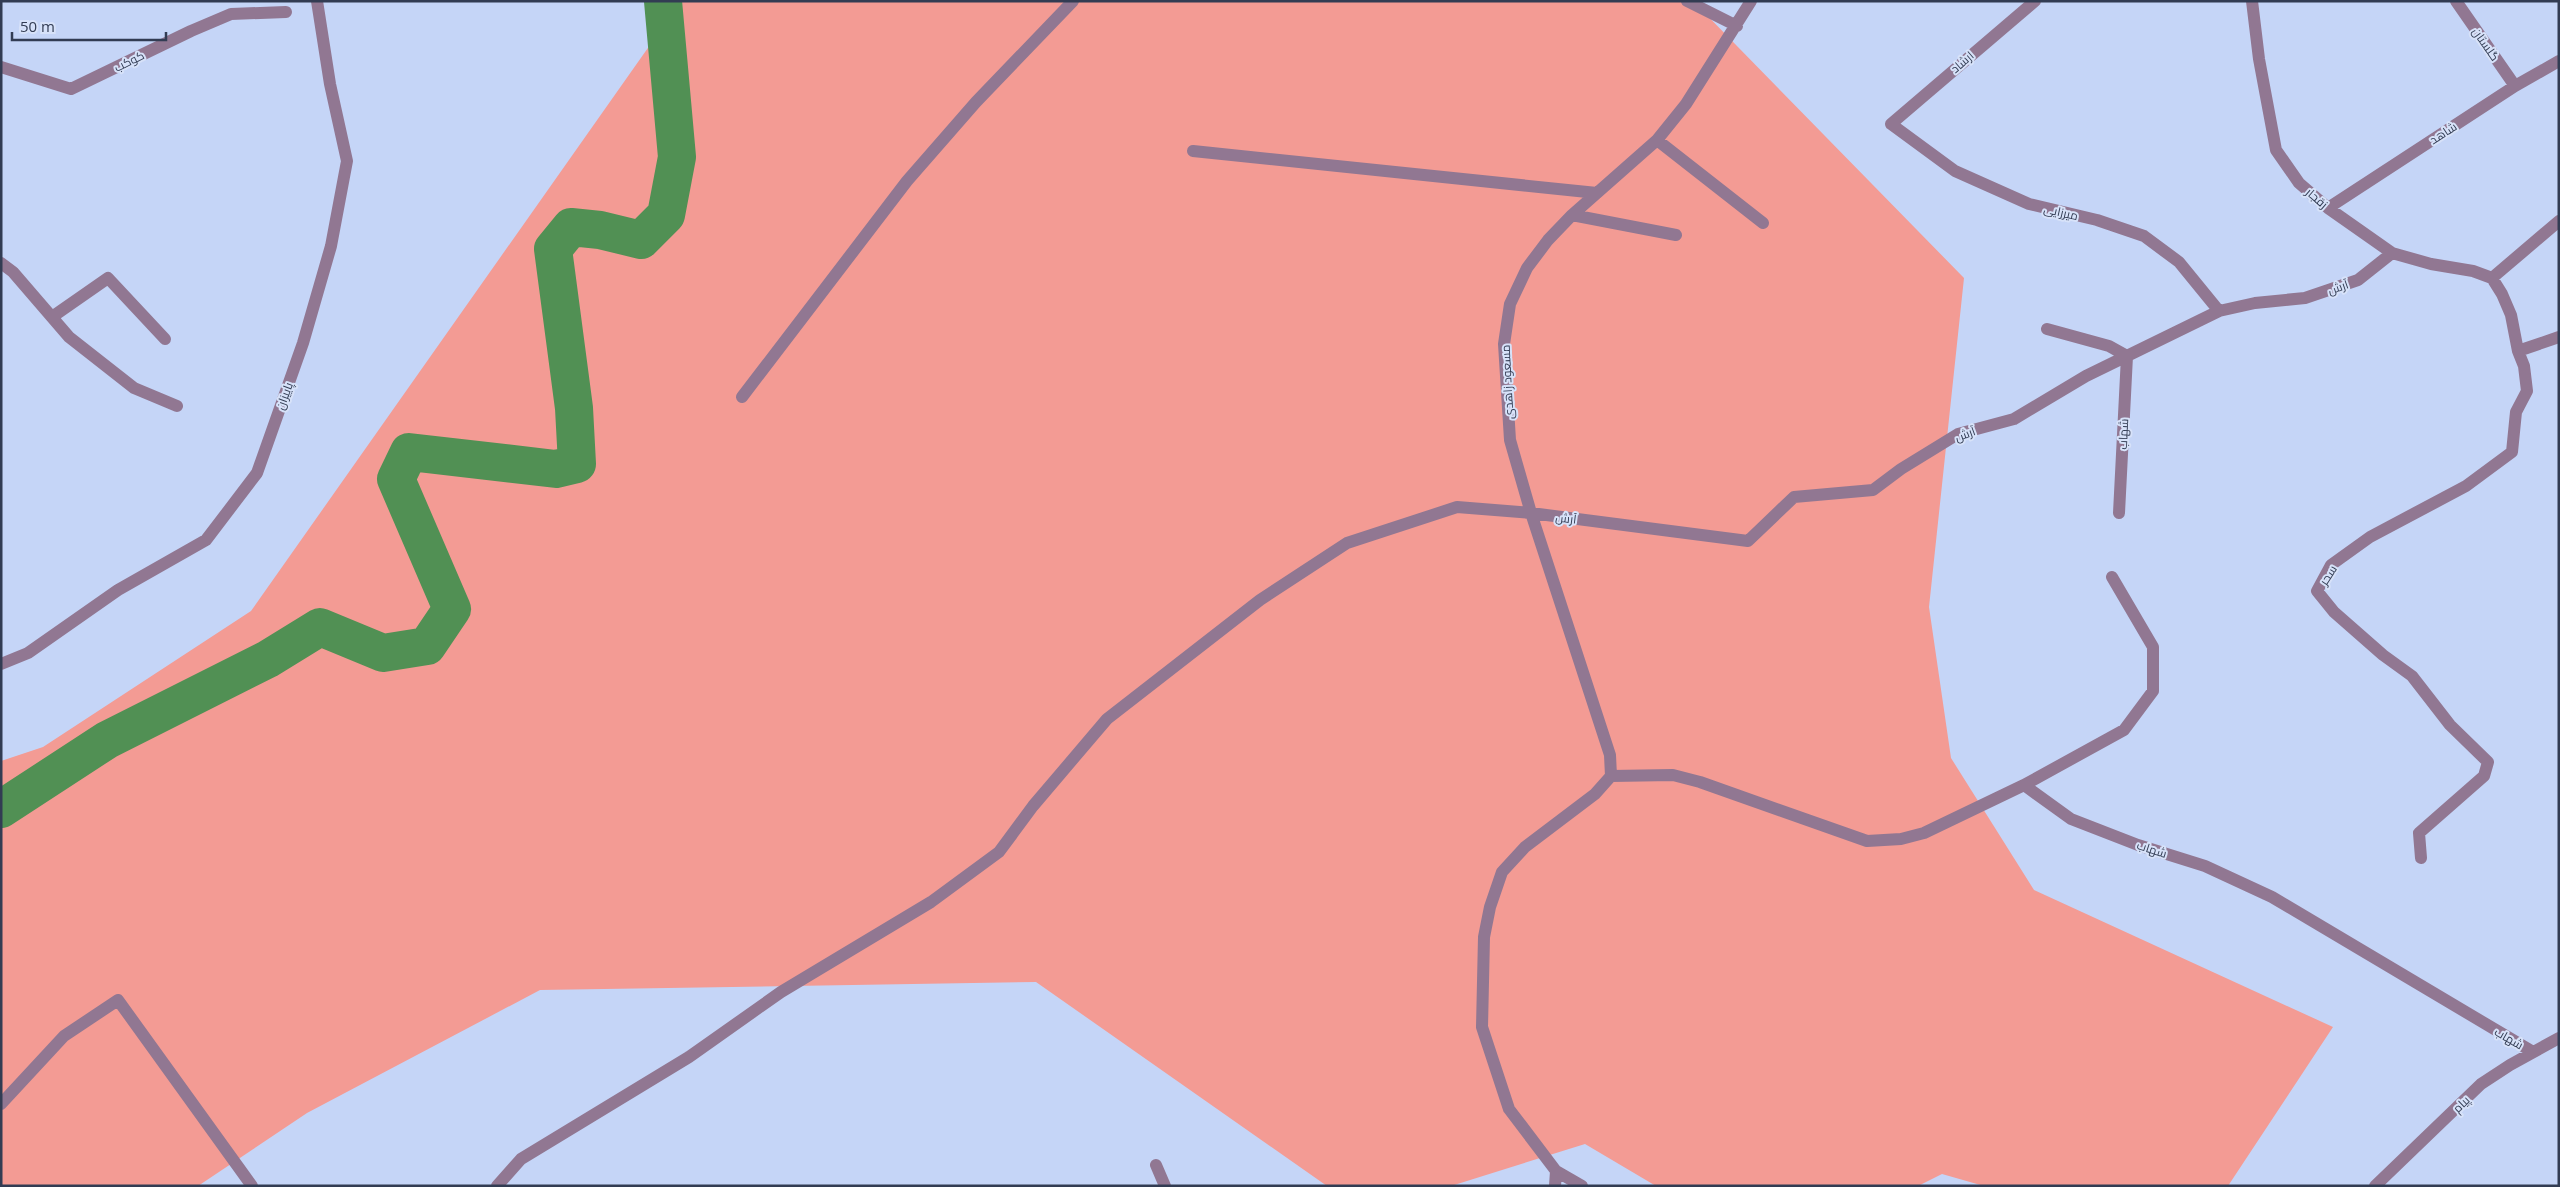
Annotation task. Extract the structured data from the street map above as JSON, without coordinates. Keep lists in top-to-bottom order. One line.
{"streets":{"street":["گلستان","کوکب","ارشاد","شاهد","زقجار","میرزایی","آرش","مسعود زاهدی","پاییزان","شهاب","سحر","پیام"]},"crossings":[["گلستان","شاهد"],["ارشاد","میرزایی"],["شاهد","زقجار"],["زقجار","آرش"],["زقجار","سحر"],["میرزایی","آرش"],["آرش","مسعود زاهدی"],["آرش","شهاب"],["شهاب","پیام"]],"scale_bar":"50 m"}
